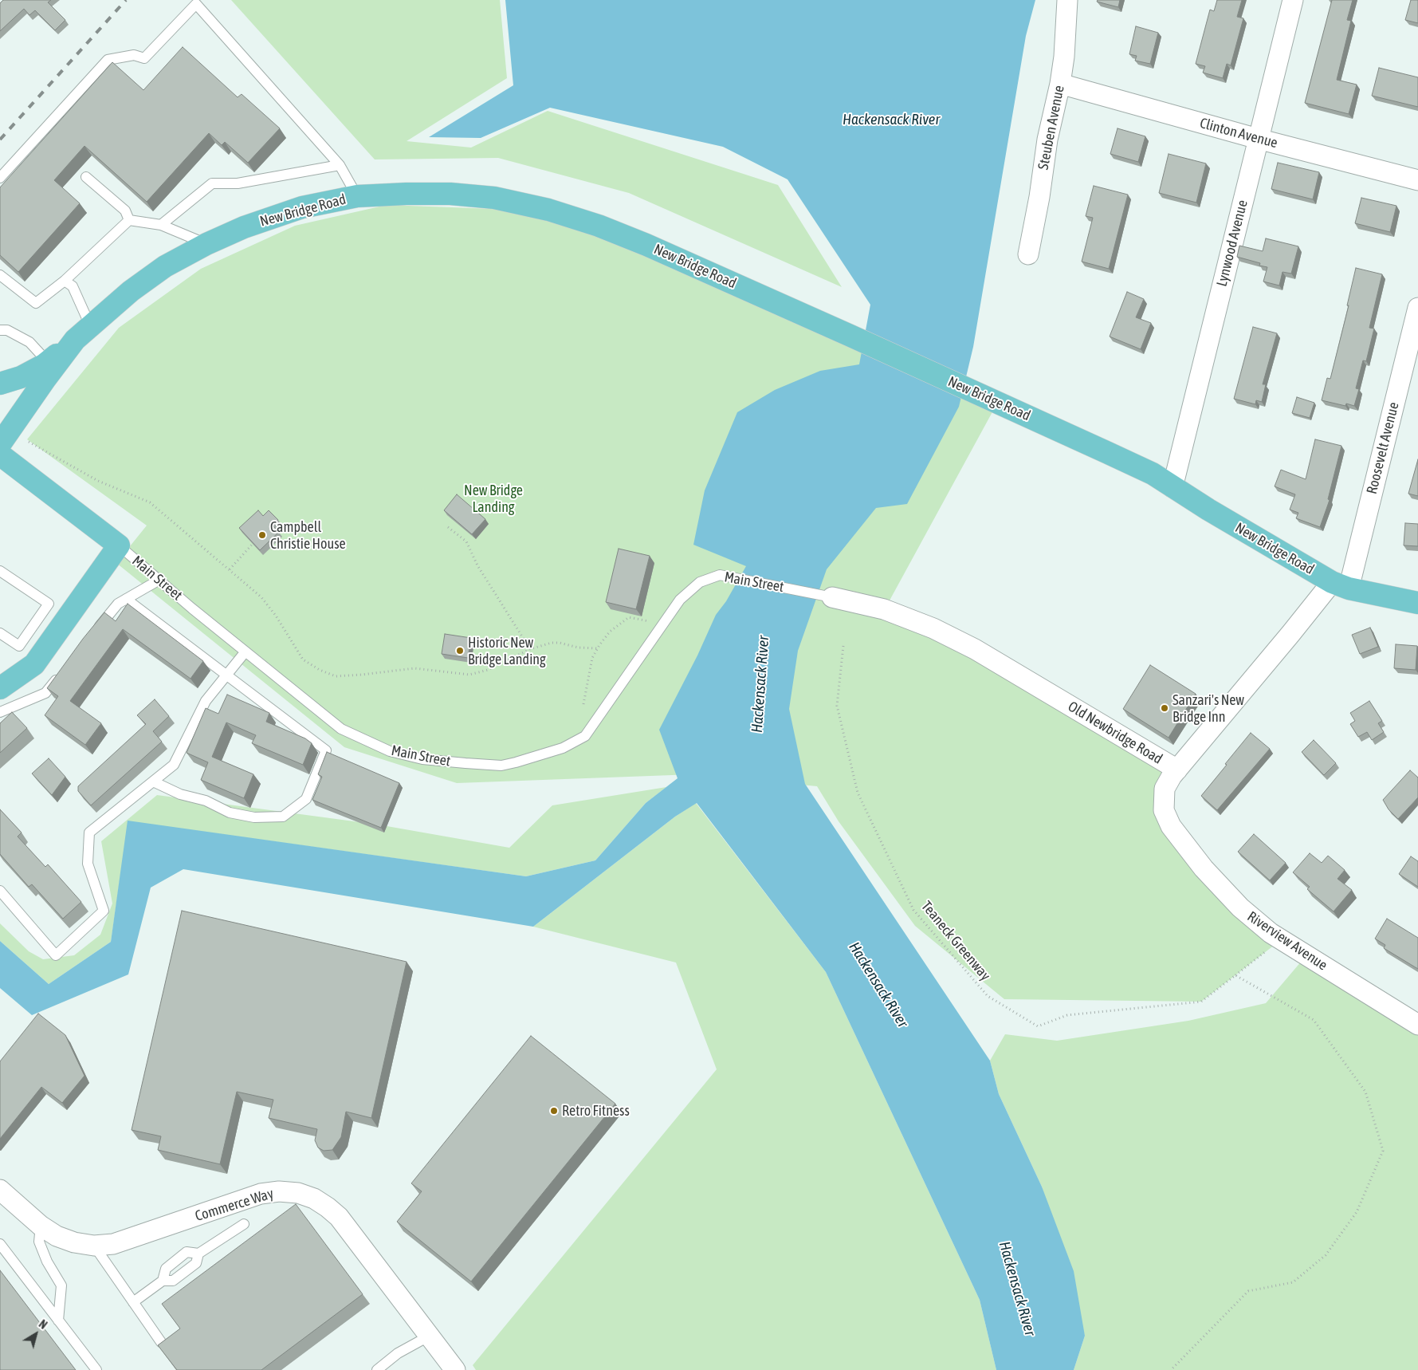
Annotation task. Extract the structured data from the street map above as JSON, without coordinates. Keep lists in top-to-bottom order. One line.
{"streets":{"main road":["New Bridge Road","Main Street"],"street":["Steuben Avenue","Clinton Avenue","Lynwood Avenue","Roosevelt Avenue","Old Newbridge Road","Riverview Avenue","Commerce Way"],"path":["Teaneck Greenway"]},"crossings":[["Steuben Avenue","Clinton Avenue"],["Clinton Avenue","Lynwood Avenue"],["New Bridge Road","Lynwood Avenue"],["New Bridge Road","Roosevelt Avenue"],["New Bridge Road","Old Newbridge Road"],["Roosevelt Avenue","Old Newbridge Road"],["Main Street","Old Newbridge Road"],["Old Newbridge Road","Riverview Avenue"],["Teaneck Greenway","Riverview Avenue"]],"water":["Hackensack River"],"parks":["New Bridge Landing"],"places":["Campbell Christie House","Historic New Bridge Landing","Sanzari's New Bridge Inn","Retro Fitness"],"north":"top right"}
